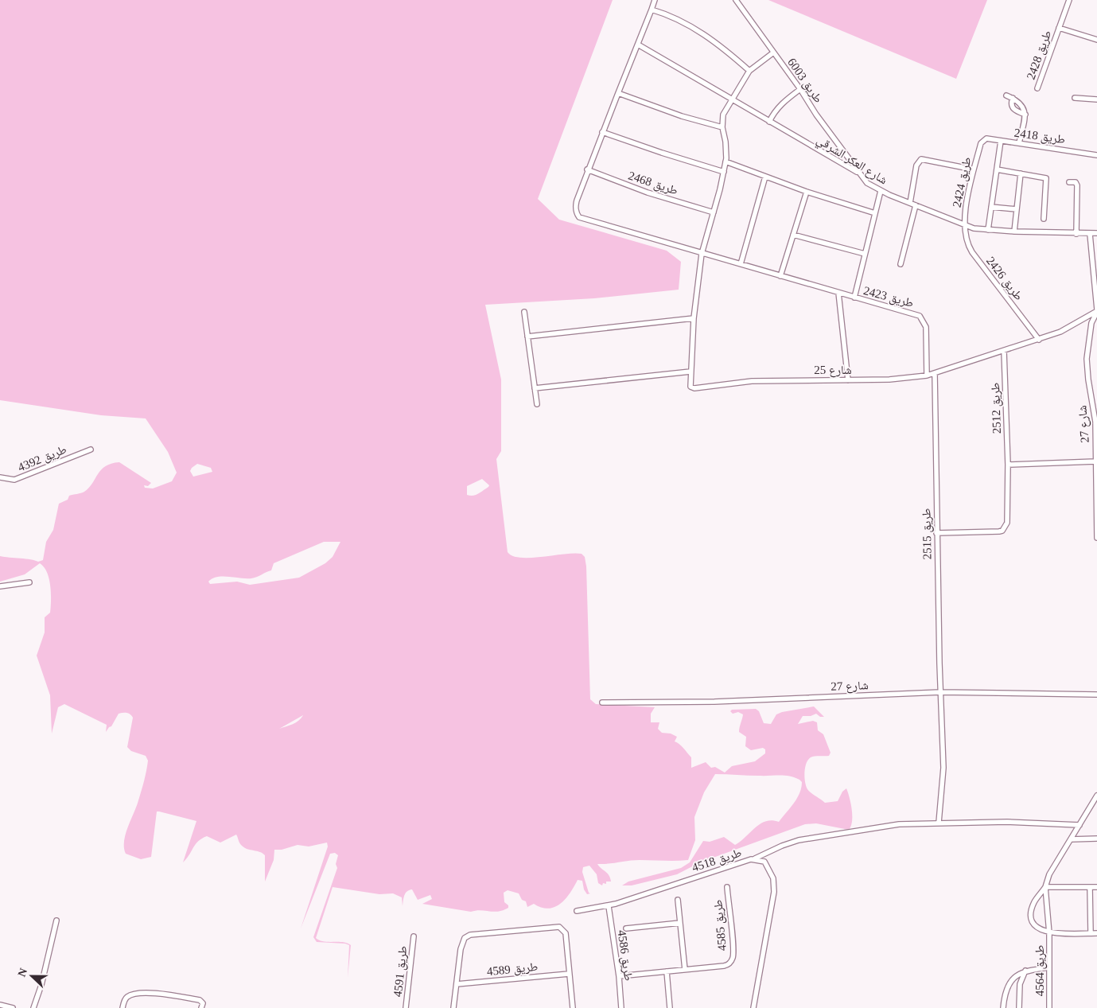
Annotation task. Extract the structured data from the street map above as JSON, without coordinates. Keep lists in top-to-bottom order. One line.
{"streets":{"street":["طريق 2428","طريق 6003","طريق 2418","شارع العكر الشرقي","طريق 2424","طريق 2468","طريق 2426","طريق 2423","شارع 25","طريق 2512","شارع 27","طريق 4392","طريق 2515","طريق 4518","طريق 4585","طريق 4586","طريق 4589","طريق 4564","طريق 4591"]},"crossings":[["طريق 6003","شارع العكر الشرقي"],["طريق 2418","طريق 2424"],["شارع العكر الشرقي","طريق 2424"],["شارع العكر الشرقي","طريق 2426"],["طريق 2424","طريق 2426"],["طريق 2468","طريق 2423"],["طريق 2468","شارع 25"],["طريق 2426","شارع 25"],["طريق 2423","شارع 25"],["شارع 25","طريق 2512"],["شارع 25","شارع 27"],["شارع 25","طريق 2515"],["طريق 2512","طريق 2515"],["شارع 27","طريق 2515"],["طريق 4518","طريق 4586"],["طريق 4585","طريق 4586"]],"north":"left"}
